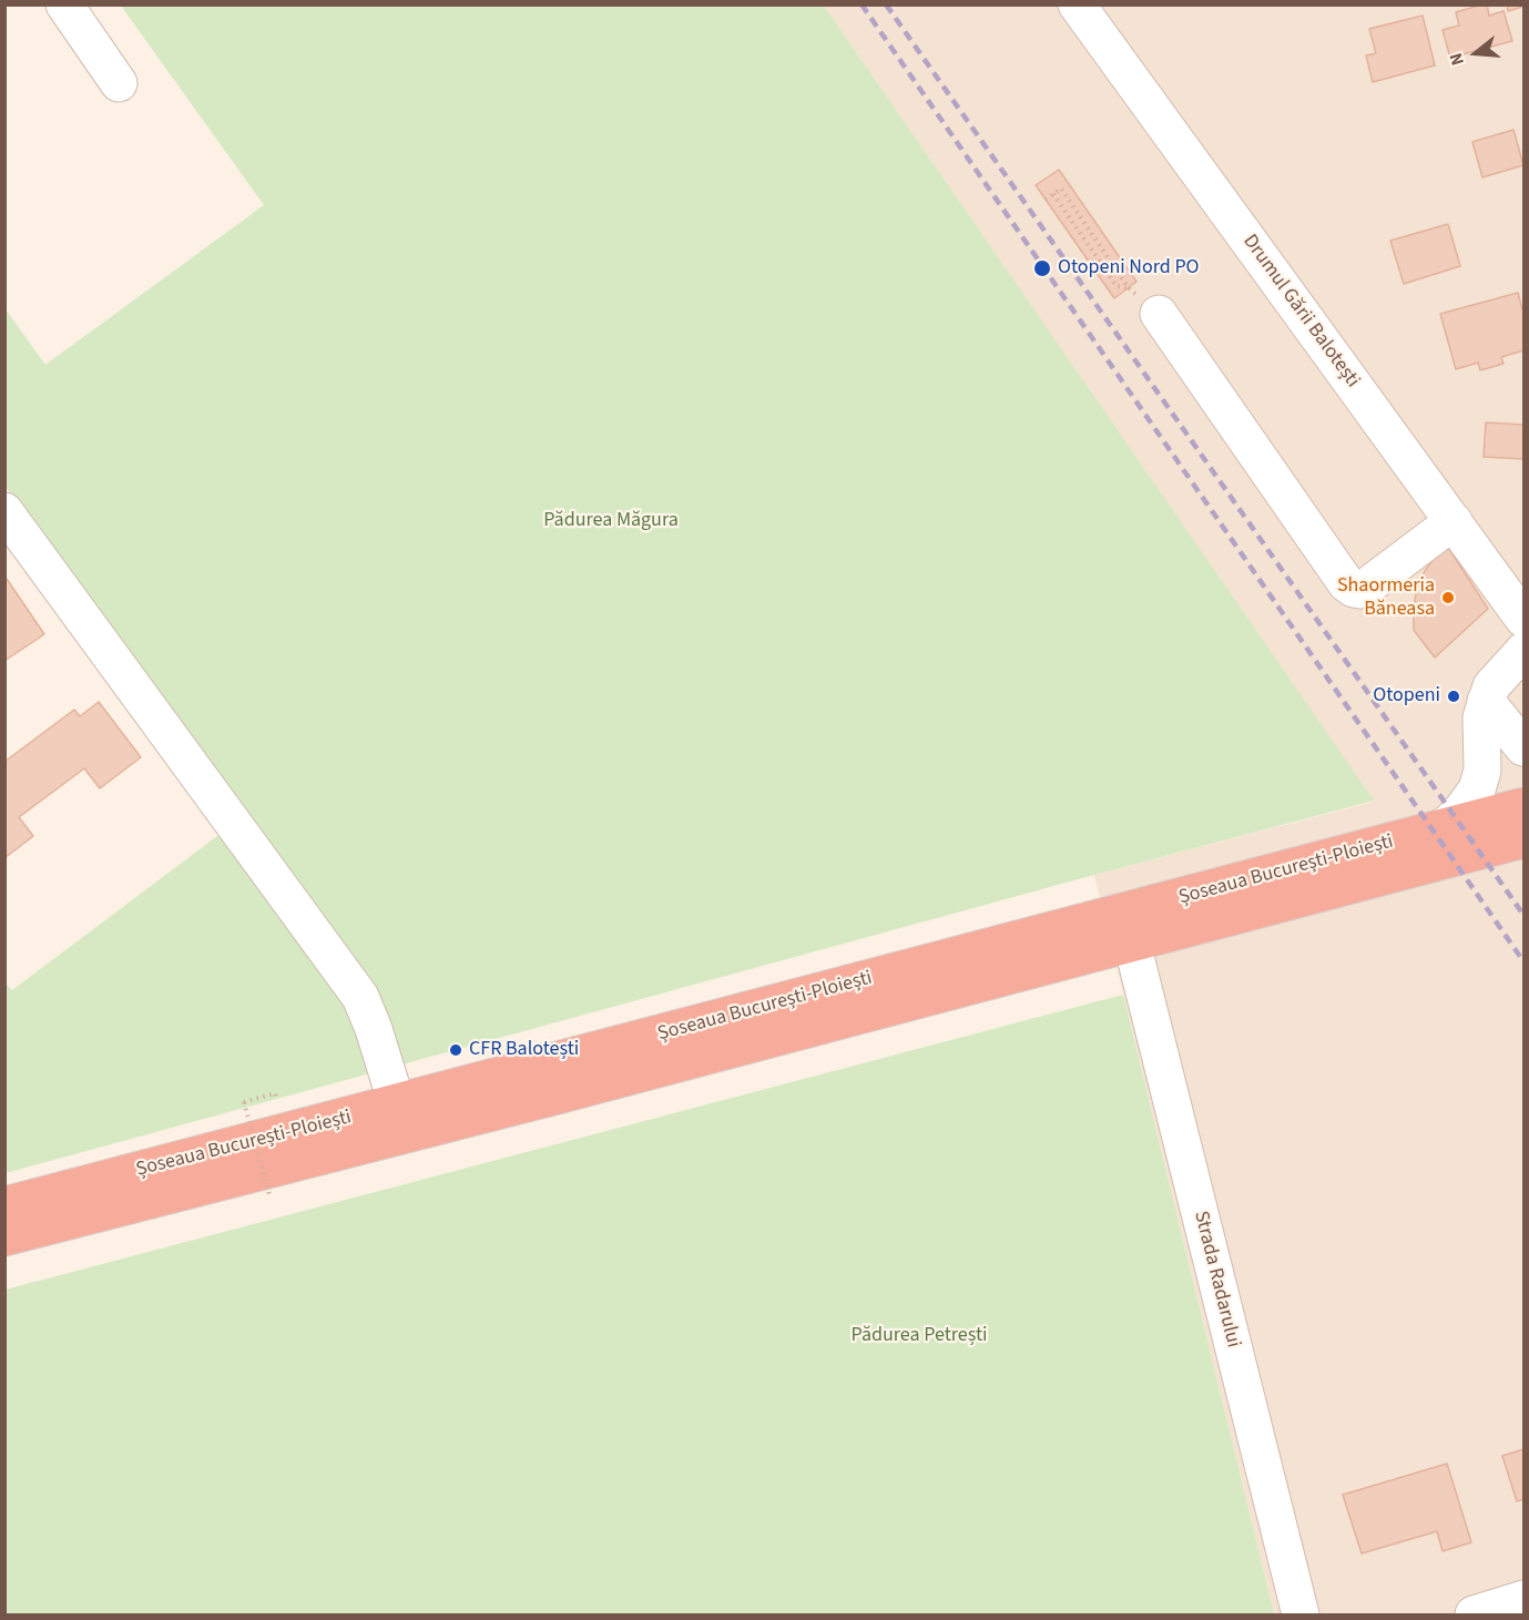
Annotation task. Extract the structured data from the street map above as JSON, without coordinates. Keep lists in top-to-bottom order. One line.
{"streets":{"highway":["Șoseaua București-Ploiești"],"street":["Drumul Gării Balotești","Strada Radarului"]},"crossings":[["Șoseaua București-Ploiești","Strada Radarului"]],"parks":["Pădurea Măgura","Pădurea Petrești"],"places":["Otopeni Nord PO","Shaormeria Băneasa","Otopeni","CFR Balotești"],"north":"left"}
